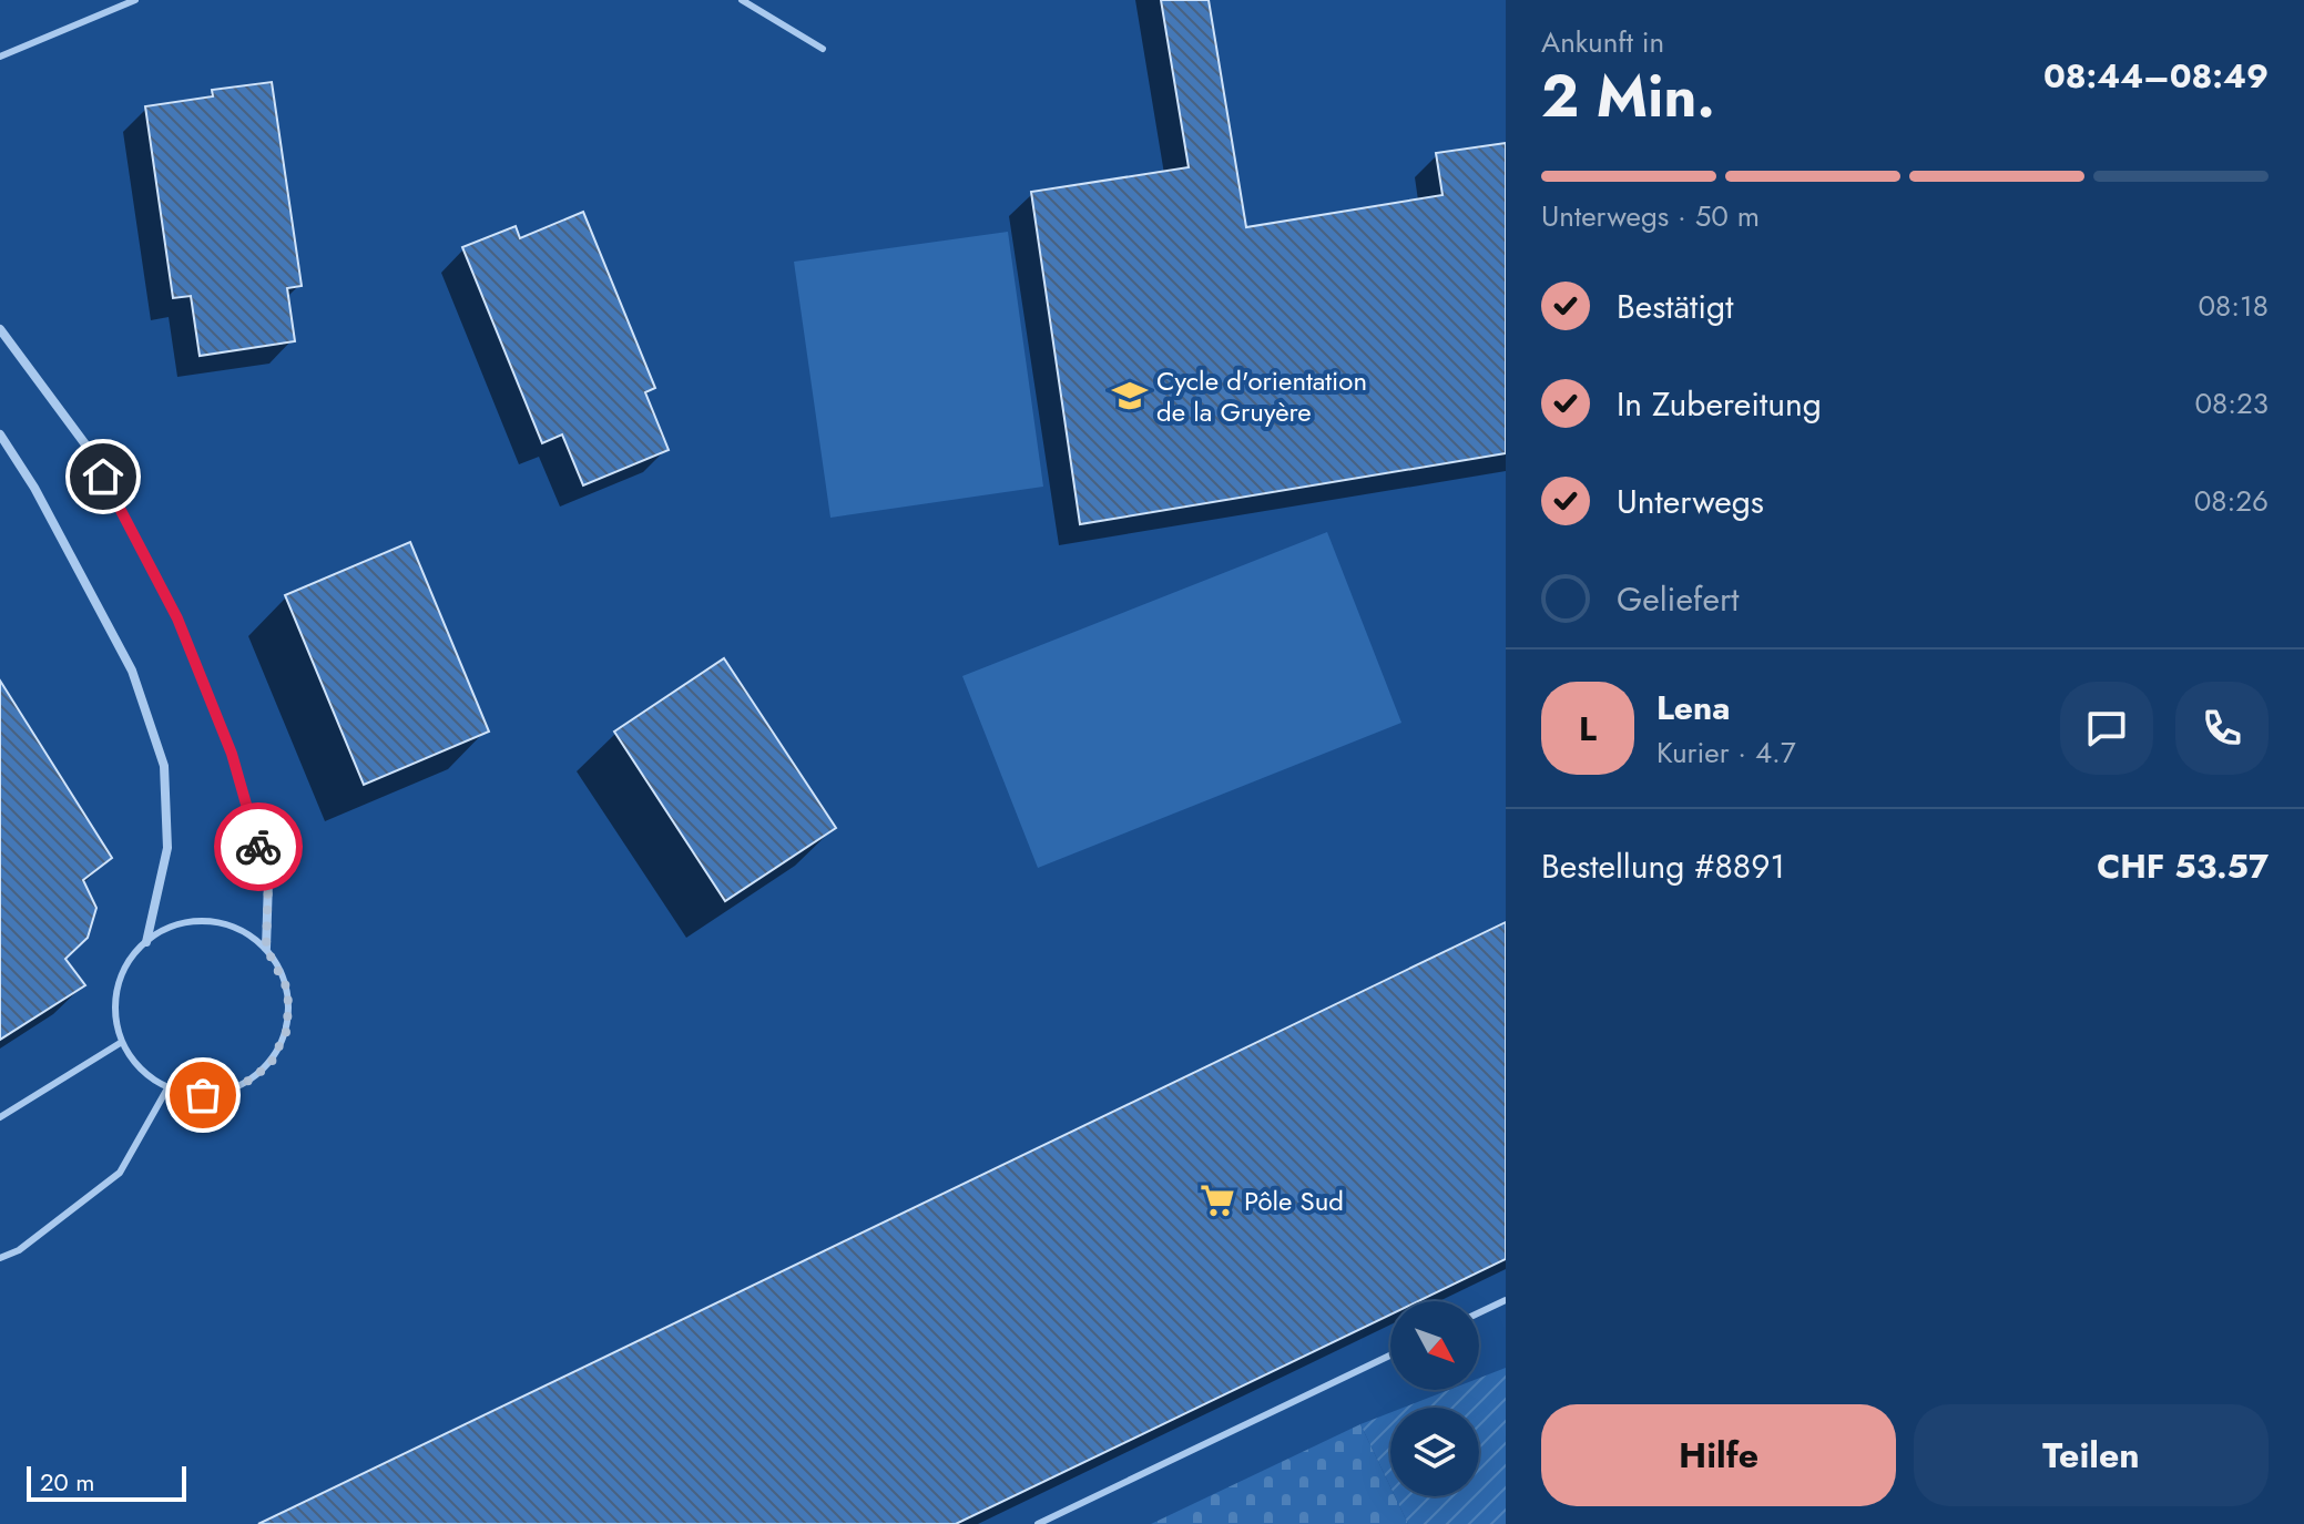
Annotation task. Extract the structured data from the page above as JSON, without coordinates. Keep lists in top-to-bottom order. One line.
{"places":{"school or university":["Cycle d'orientation de la Gruyère"],"supermarket":["Pôle Sud"]},"scale_bar":"20 m","north":"bottom right","page":{"heading":["2 Min.","Ankunft in","08:44–08:49"],"panel":["Lena","Kurier · 4.7","Bestellung #8891","CHF 53.57"],"bar":"Unterwegs · 50 m","list":[["Bestätigt","08:18"],["In Zubereitung","08:23"],["Unterwegs","08:26"],"Geliefert"],"round":"L","buttons":["Hilfe","Teilen"],"scale":"20 m"}}
